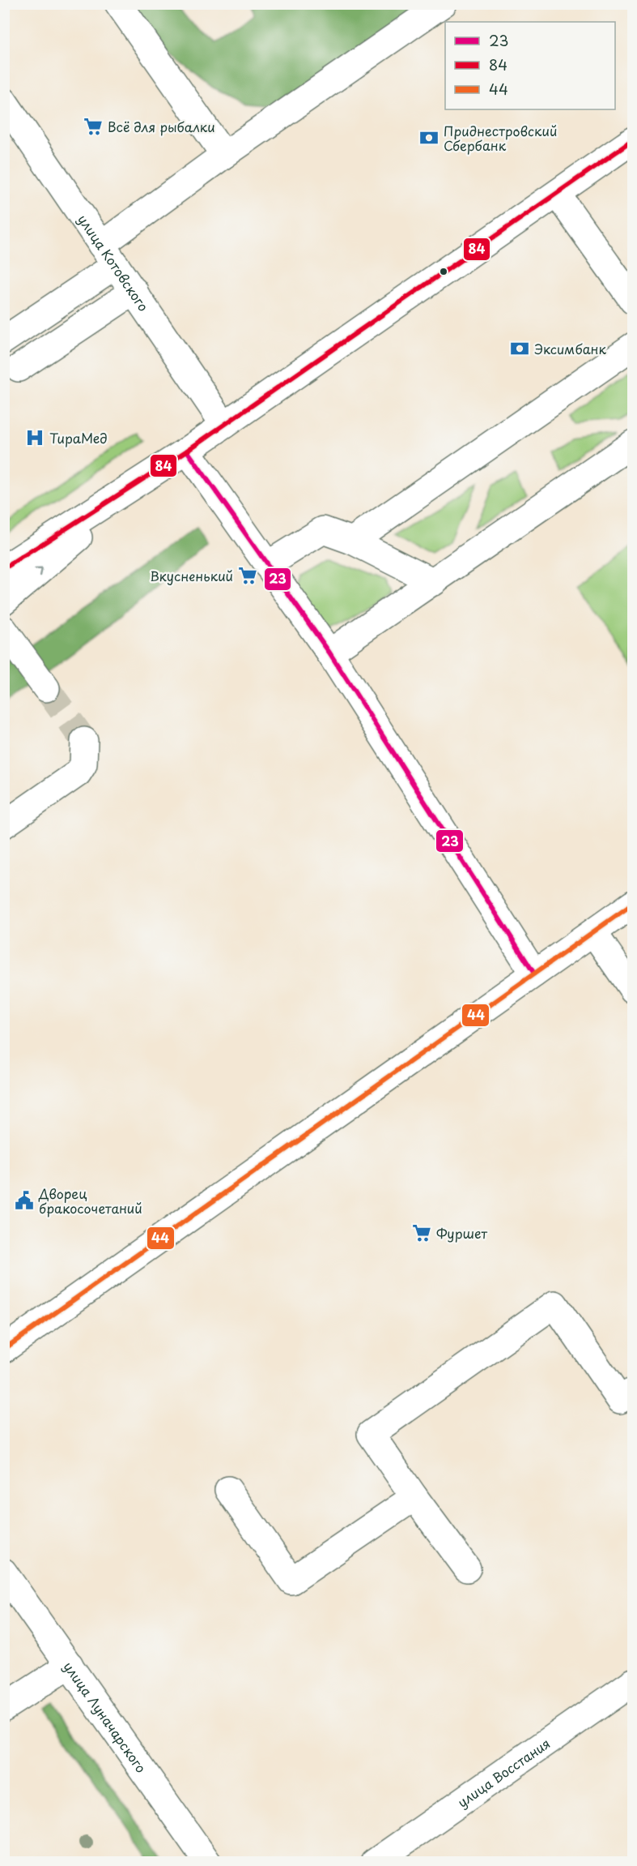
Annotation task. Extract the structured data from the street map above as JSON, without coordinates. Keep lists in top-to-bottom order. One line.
{"streets":{"street":["улица Котовского","улица Луначарского","улица Восстания"]},"places":{"supermarket":["Всё для рыбалки","Вкусненький","Фуршет"],"bank":["Приднестровский Сбербанк","Эксимбанк"],"hospital":["ТираМед"],"public building":["Дворец бракосочетаний"]},"lines":["transit line 84","transit line 23","transit line 44"],"legend":["23","84","44"]}
